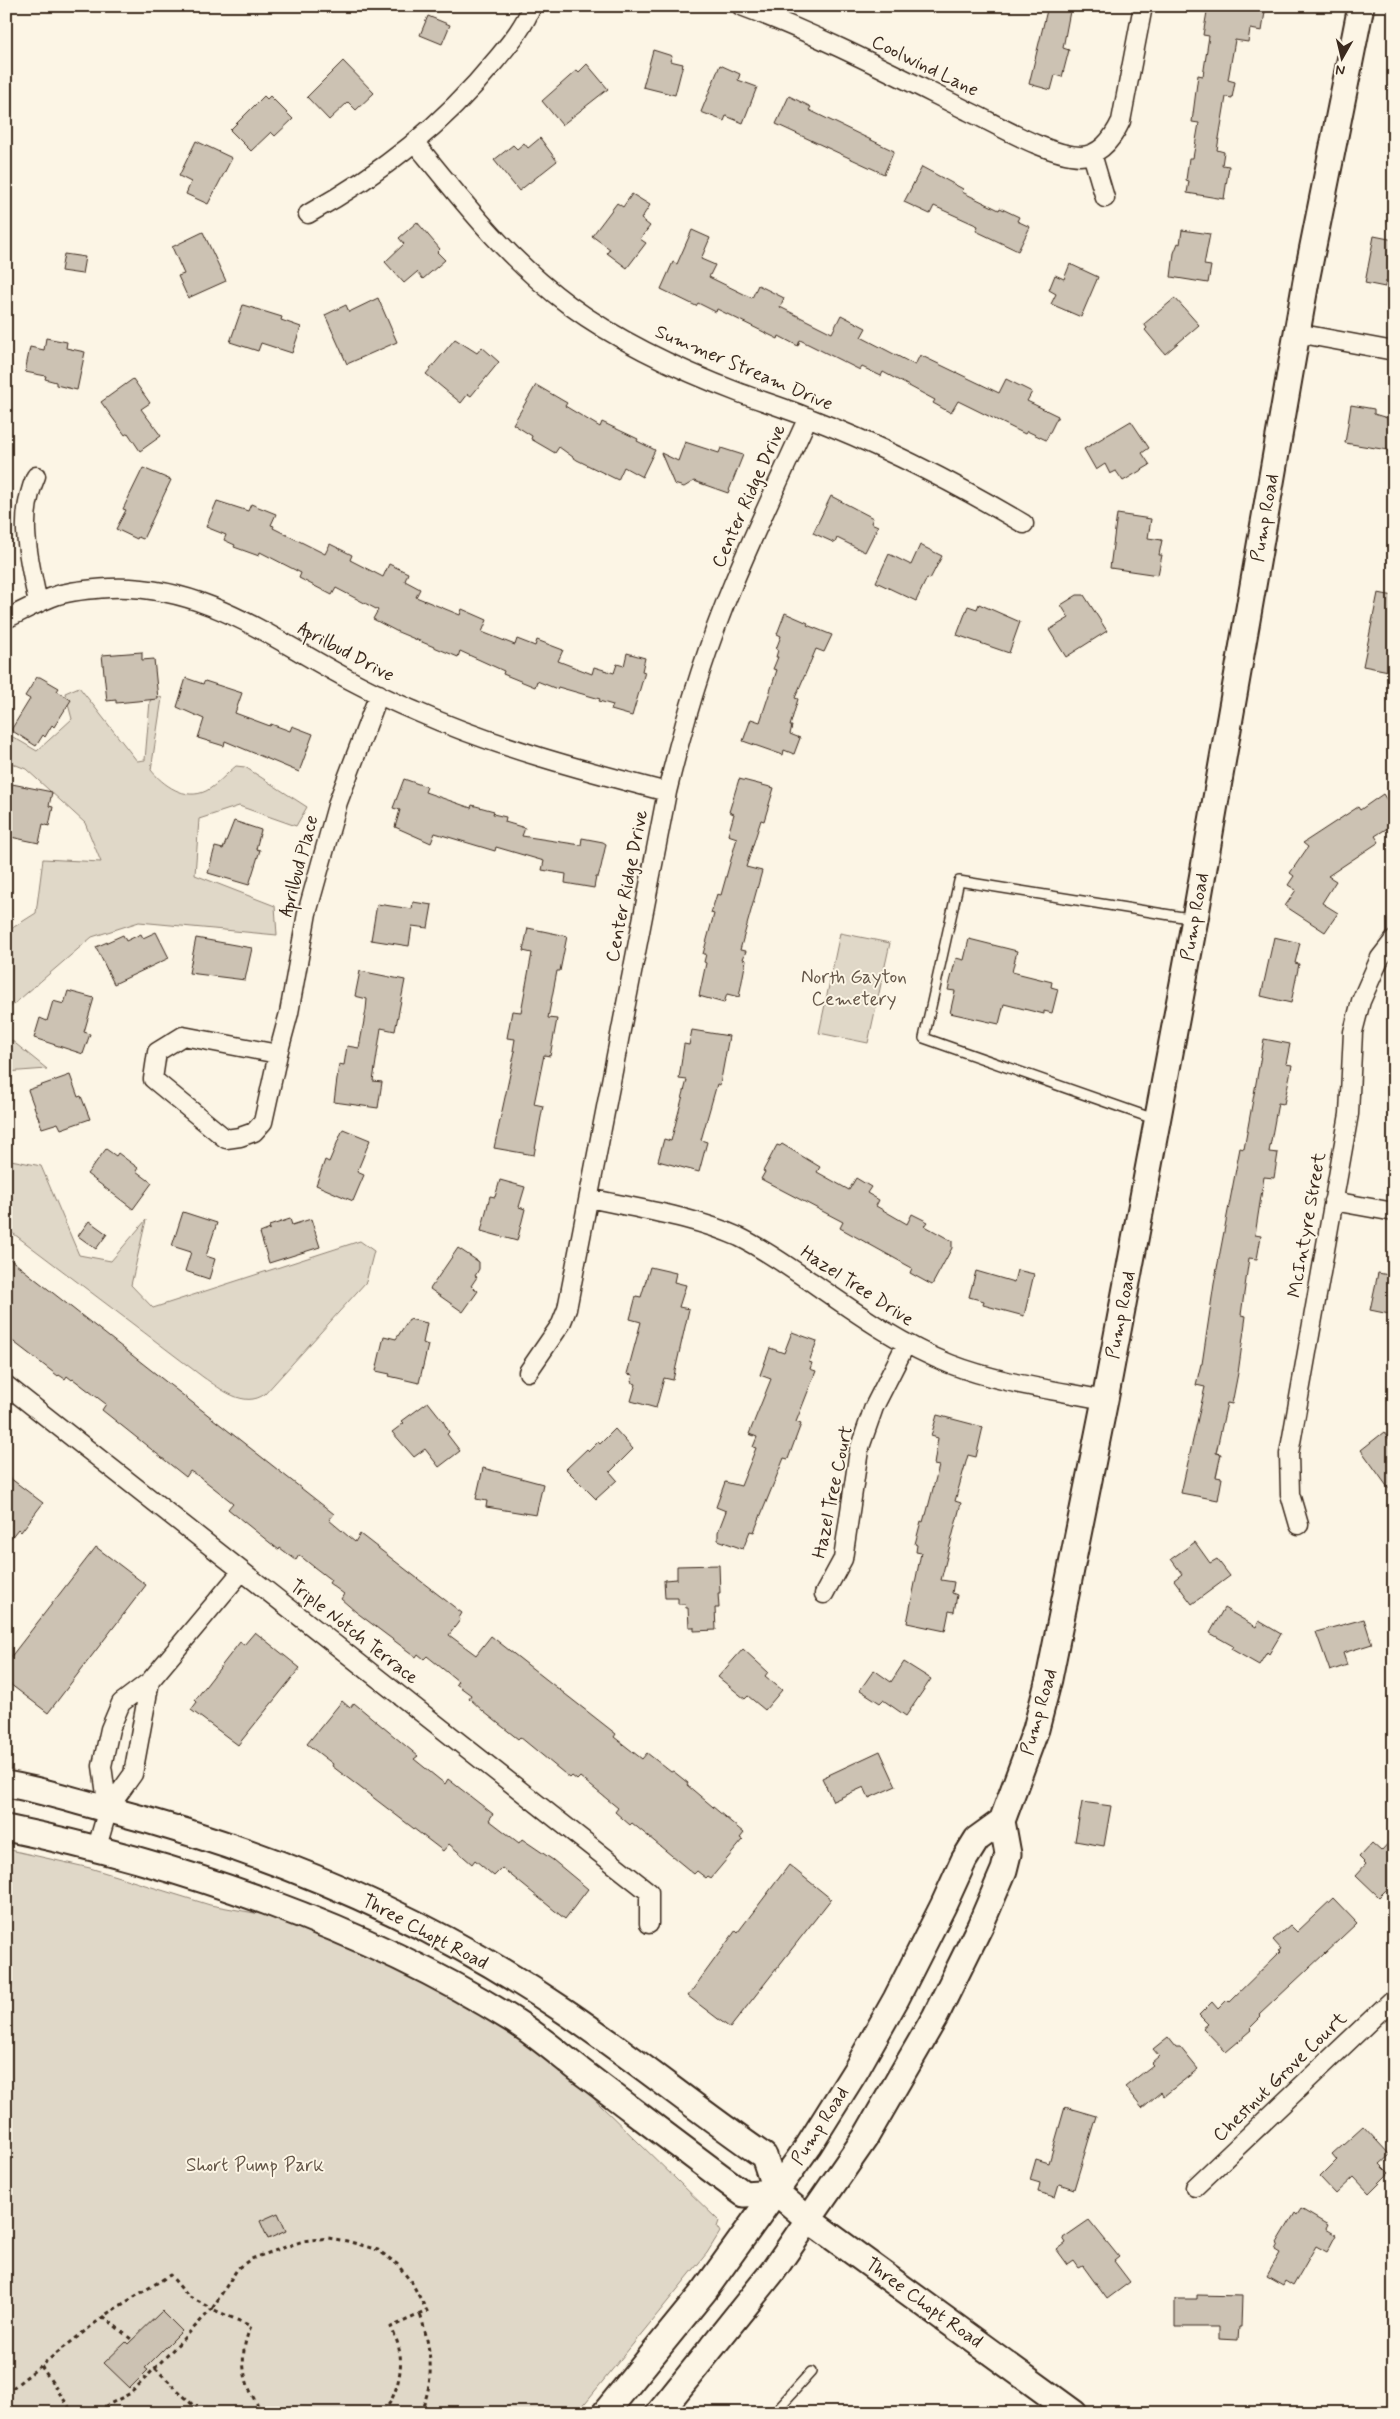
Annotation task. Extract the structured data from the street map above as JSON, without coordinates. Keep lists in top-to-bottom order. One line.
{"streets":{"main road":["Pump Road","Three Chopt Road"],"street":["Coolwind Lane","Summer Stream Drive","Center Ridge Drive","Aprilbud Drive","Aprilbud Place","McIntyre Street","Hazel Tree Drive","Hazel Tree Court","Triple Notch Terrace","Chestnut Grove Court"]},"crossings":[["Summer Stream Drive","Center Ridge Drive"],["Center Ridge Drive","Aprilbud Drive"],["Center Ridge Drive","Hazel Tree Drive"],["Pump Road","Hazel Tree Drive"],["Pump Road","Three Chopt Road"],["Aprilbud Drive","Aprilbud Place"],["Hazel Tree Drive","Hazel Tree Court"]],"parks":["North Gayton Cemetery","Short Pump Park"],"north":"bottom"}
